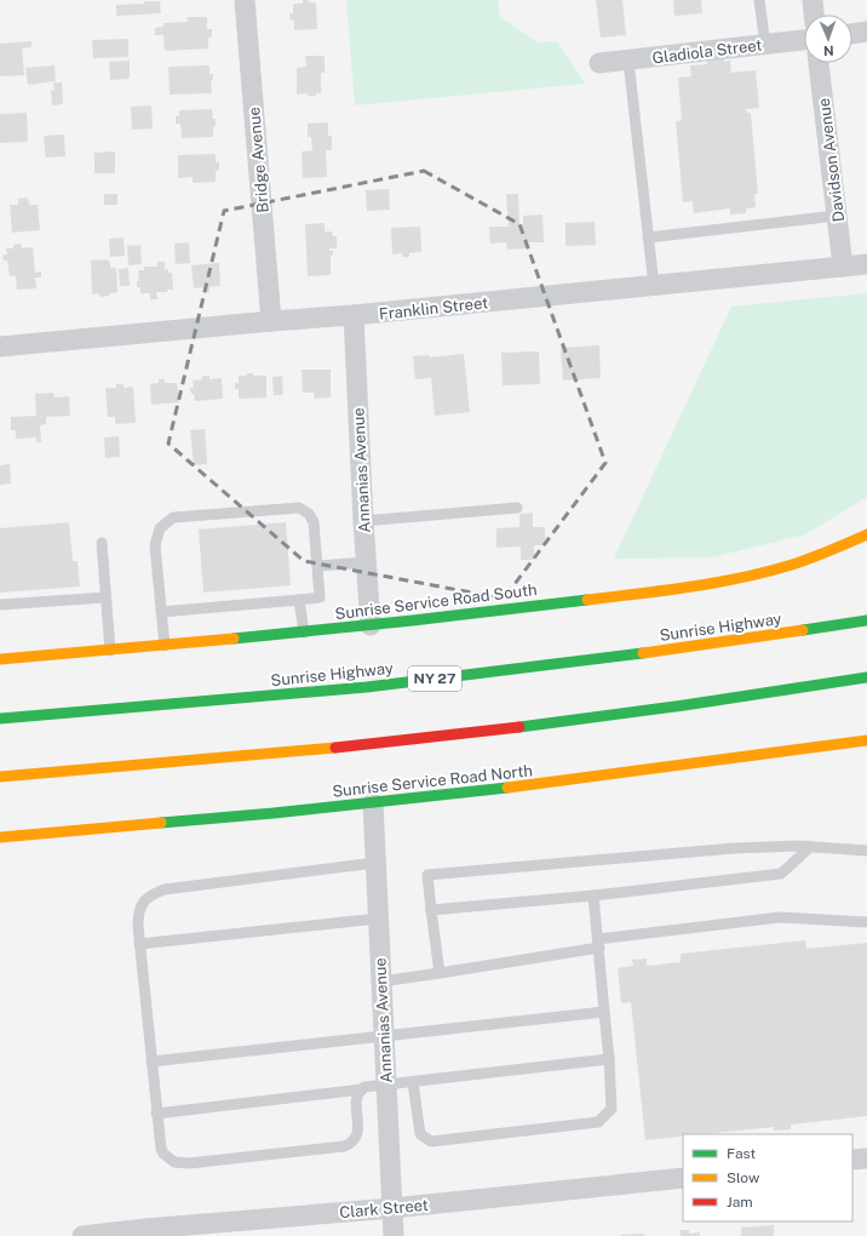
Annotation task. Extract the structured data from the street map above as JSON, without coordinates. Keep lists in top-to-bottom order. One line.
{"streets":{"main road":["Sunrise Service Road South","Sunrise Highway","NY 27","Sunrise Service Road North"],"street":["Gladiola Street","Bridge Avenue","Davidson Avenue","Franklin Street","Annanias Avenue","Clark Street"]},"crossings":[["Bridge Avenue","Franklin Street"],["Davidson Avenue","Franklin Street"],["Franklin Street","Annanias Avenue"],["Annanias Avenue","Sunrise Service Road South"],["Annanias Avenue","Sunrise Service Road North"],["Annanias Avenue","Clark Street"]],"legend":["Fast","Slow","Jam"],"north":"bottom"}
